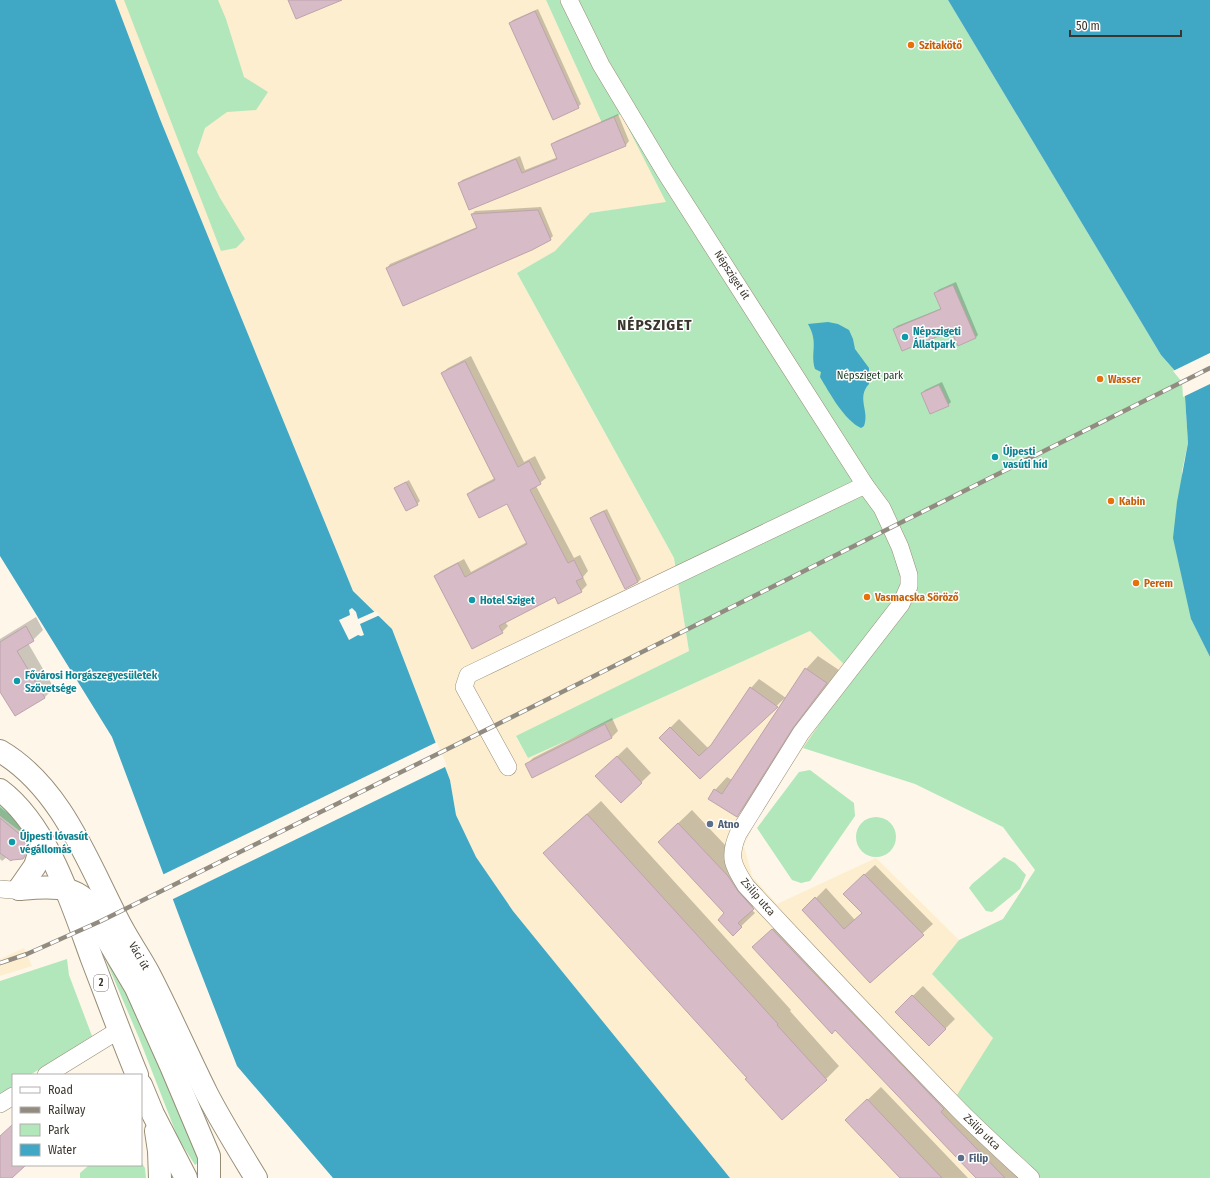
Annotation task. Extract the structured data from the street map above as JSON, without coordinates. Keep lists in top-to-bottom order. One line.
{"streets":{"main road":["Váci út","2"],"street":["Népsziget út","Zsilip utca"]},"crossings":[["Népsziget út","Zsilip utca"]],"districts":["NÉPSZIGET"],"parks":["Népsziget park"],"places":["Szitakötő","Népszigeti Állatpark","Wasser","Újpesti vasúti híd","Kabin","Perem","Vasmacska Söröző","Hotel Sziget","Fővárosi Horgászegyesületek Szövetsége","Atno","Újpesti lóvasút végállomás","Filip"],"legend":["Road","Railway","Park","Water"],"scale_bar":"50 m"}
